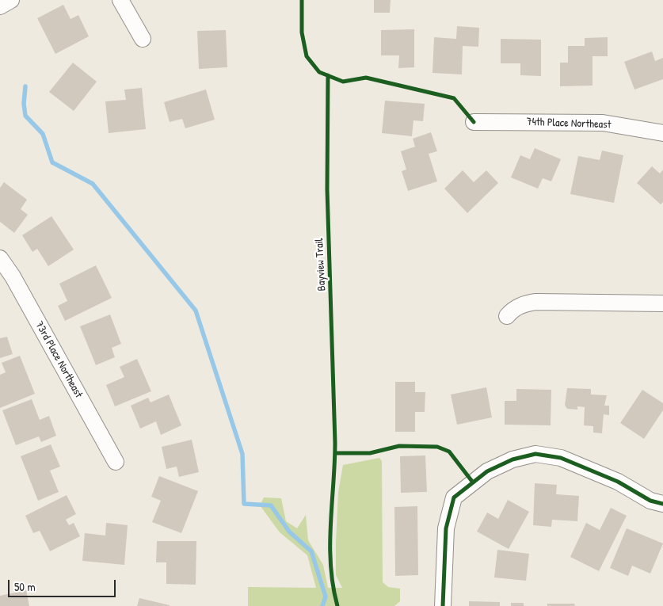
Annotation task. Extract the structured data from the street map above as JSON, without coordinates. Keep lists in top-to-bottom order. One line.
{"streets":{"street":["74th Place Northeast","73rd Place Northeast"],"cycle path":["Bayview Trail"]},"scale_bar":"50 m"}
